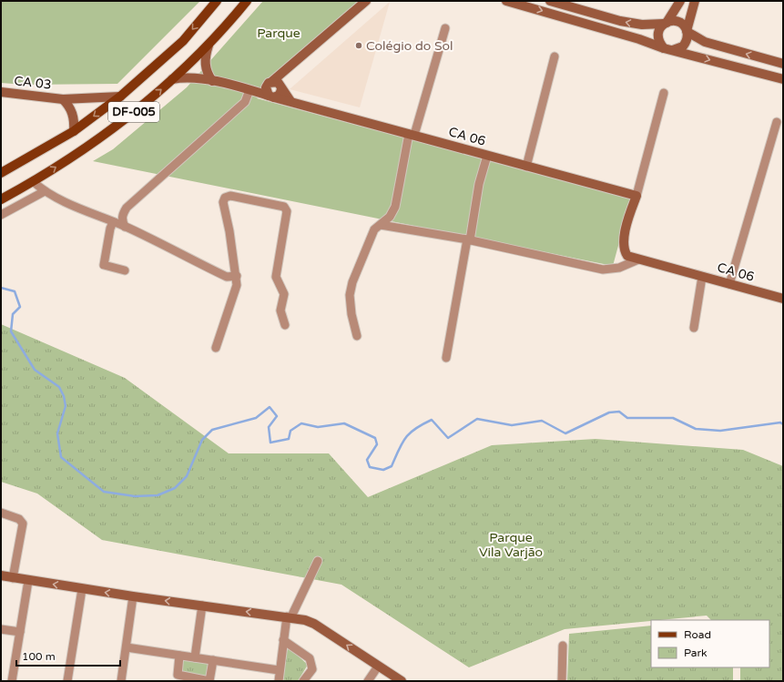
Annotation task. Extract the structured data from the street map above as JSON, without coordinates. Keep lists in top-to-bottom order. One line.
{"streets":{"main road":["DF-005"],"street":["CA 03","CA 06"]},"crossings":[["CA 03","DF-005"],["DF-005","CA 06"]],"parks":["Parque","Parque Vila Varjão"],"places":["Colégio do Sol"],"legend":["Road","Park"],"scale_bar":"100 m"}
